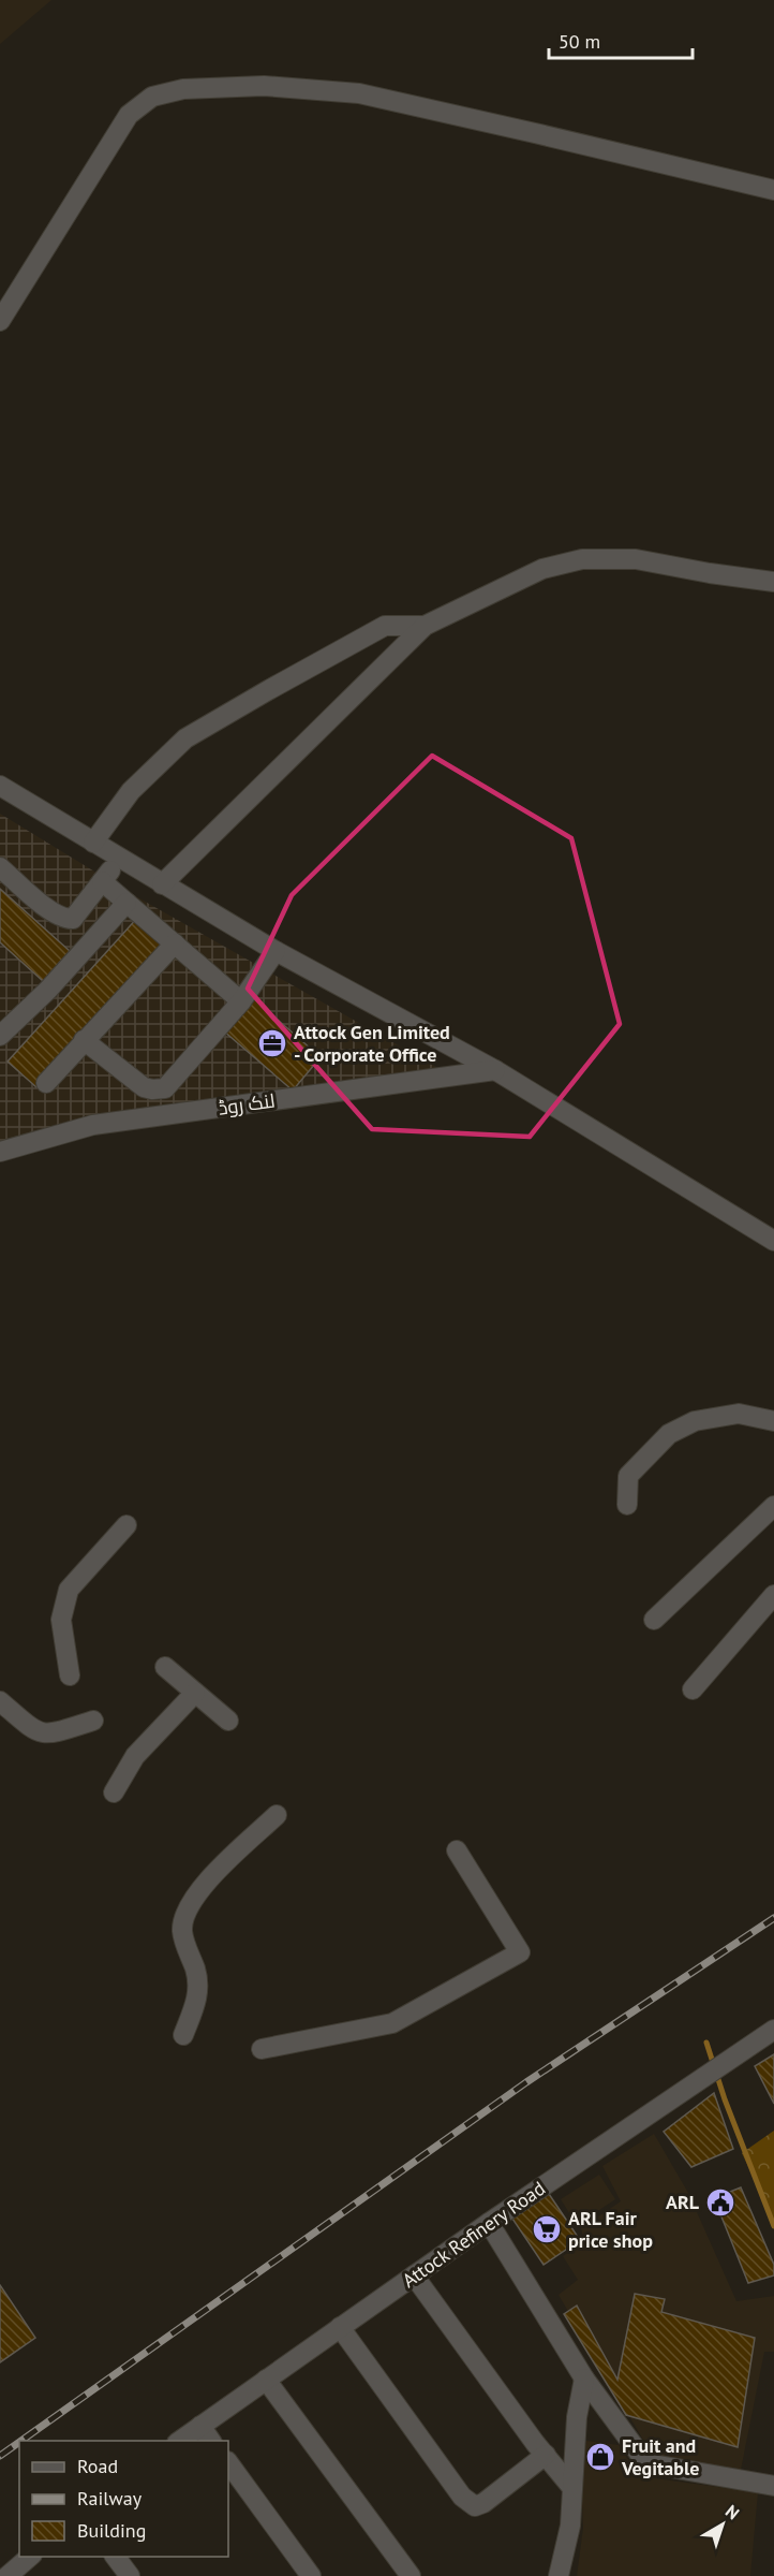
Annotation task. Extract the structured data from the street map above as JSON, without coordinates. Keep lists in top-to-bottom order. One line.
{"streets":{"street":["لنک روڈ","Attock Refinery Road"]},"places":{"office":["Attock Gen Limited - Corporate Office"],"public building":["ARL"],"supermarket":["ARL Fair price shop"],"shop":["Fruit and Vegitable"]},"legend":["Road","Railway","Building"],"scale_bar":"50 m","north":"top right"}
